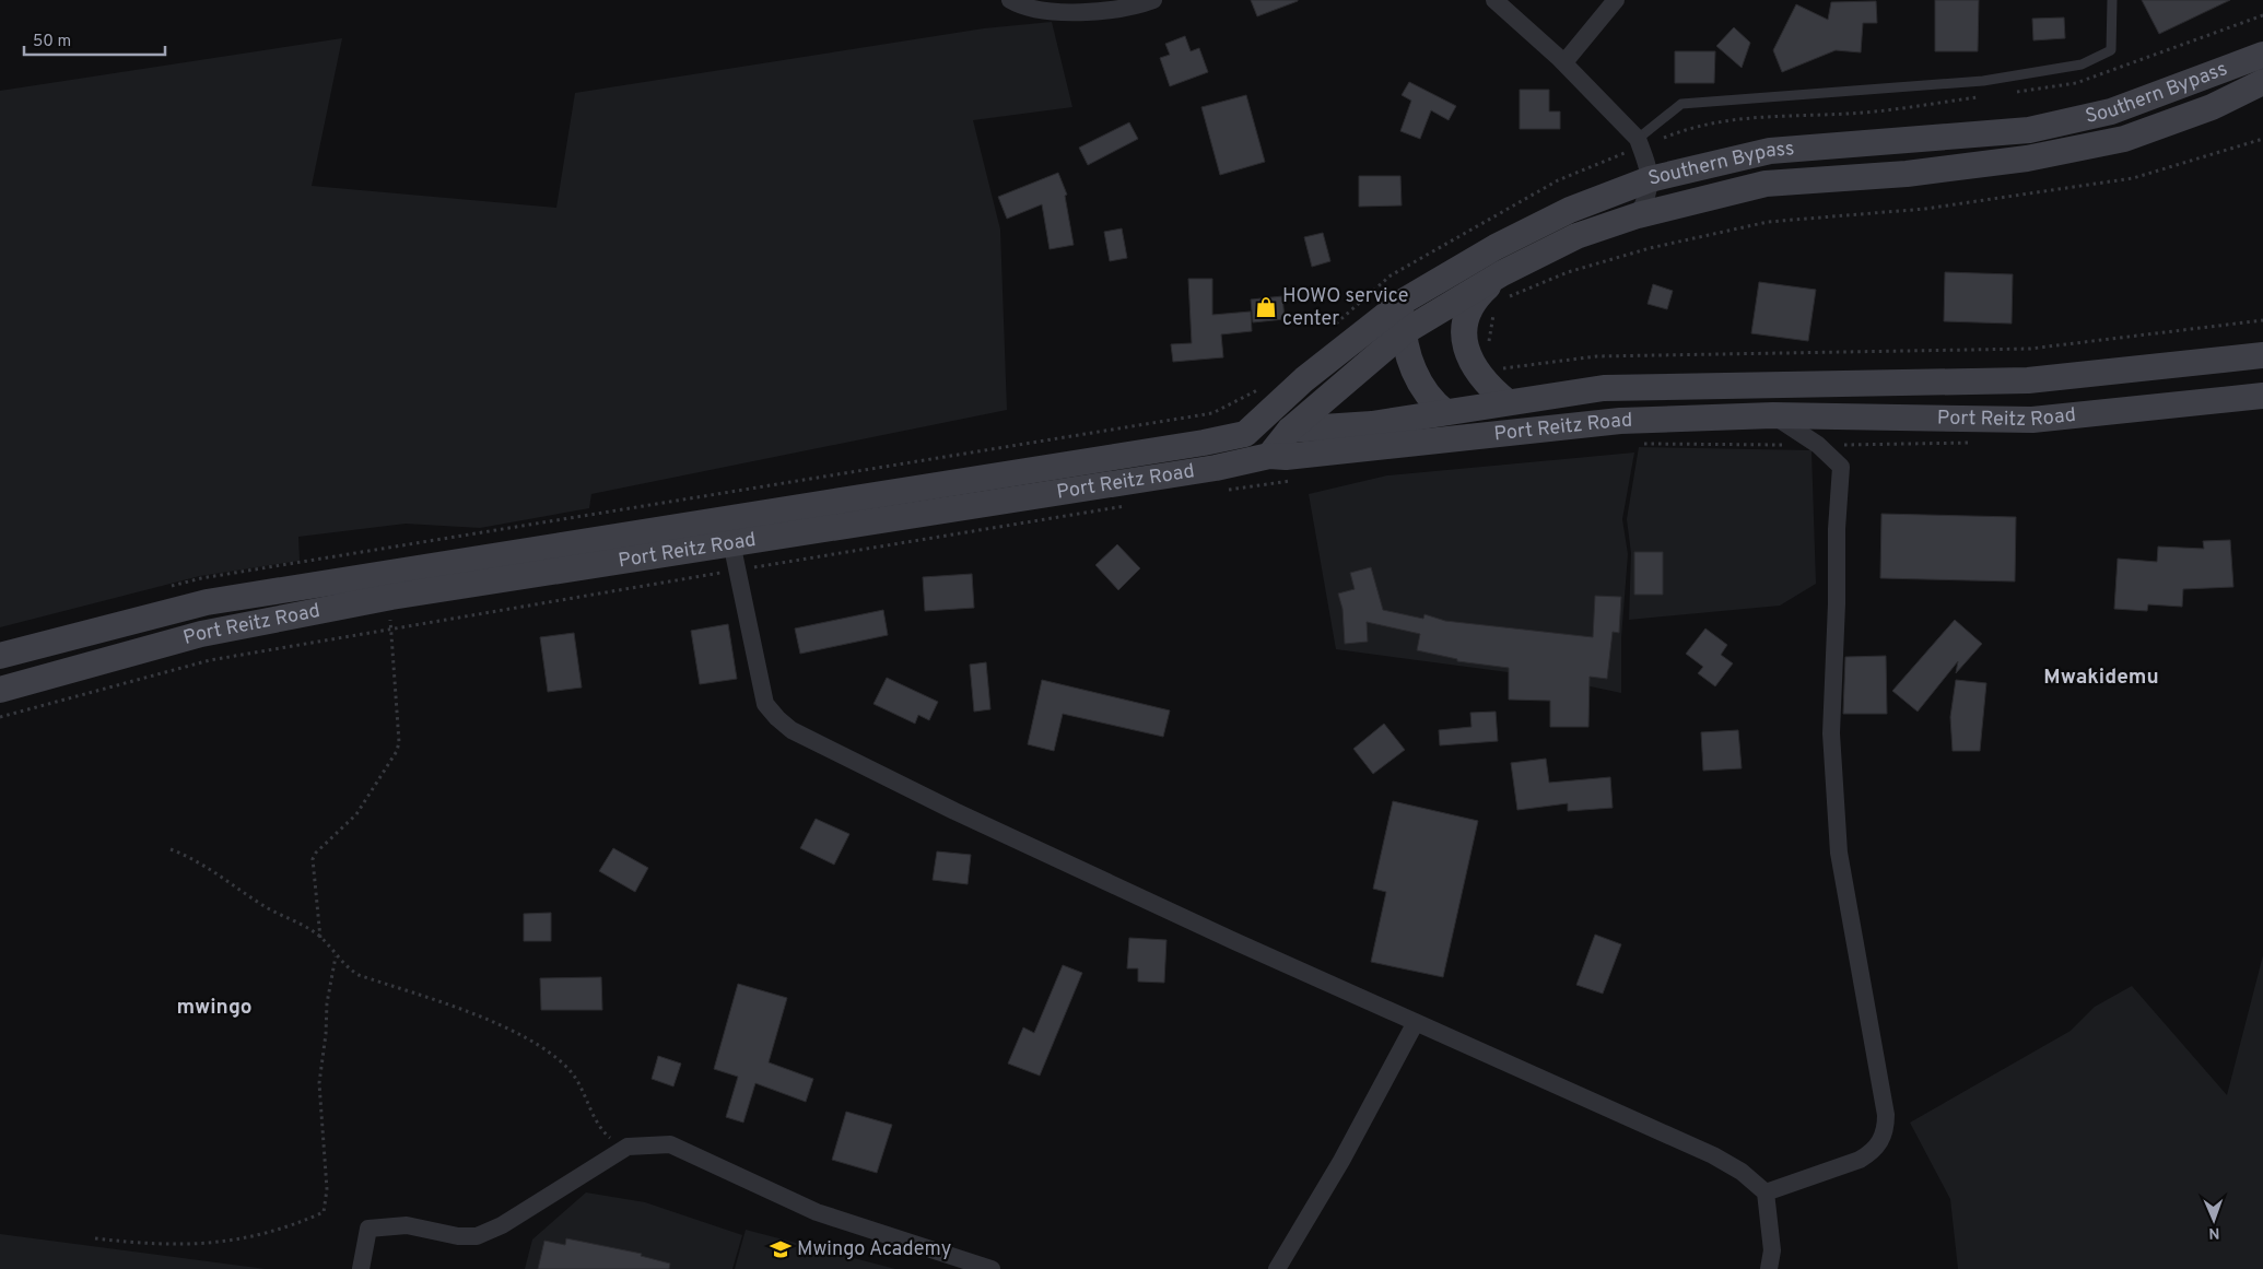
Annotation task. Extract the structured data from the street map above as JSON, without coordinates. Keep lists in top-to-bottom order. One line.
{"streets":{"main road":["Southern Bypass","Port Reitz Road"]},"crossings":[["Southern Bypass","Port Reitz Road"]],"districts":["Mwakidemu","mwingo"],"places":{"shop":["HOWO service center"],"school or university":["Mwingo Academy"]},"scale_bar":"50 m","north":"bottom"}
